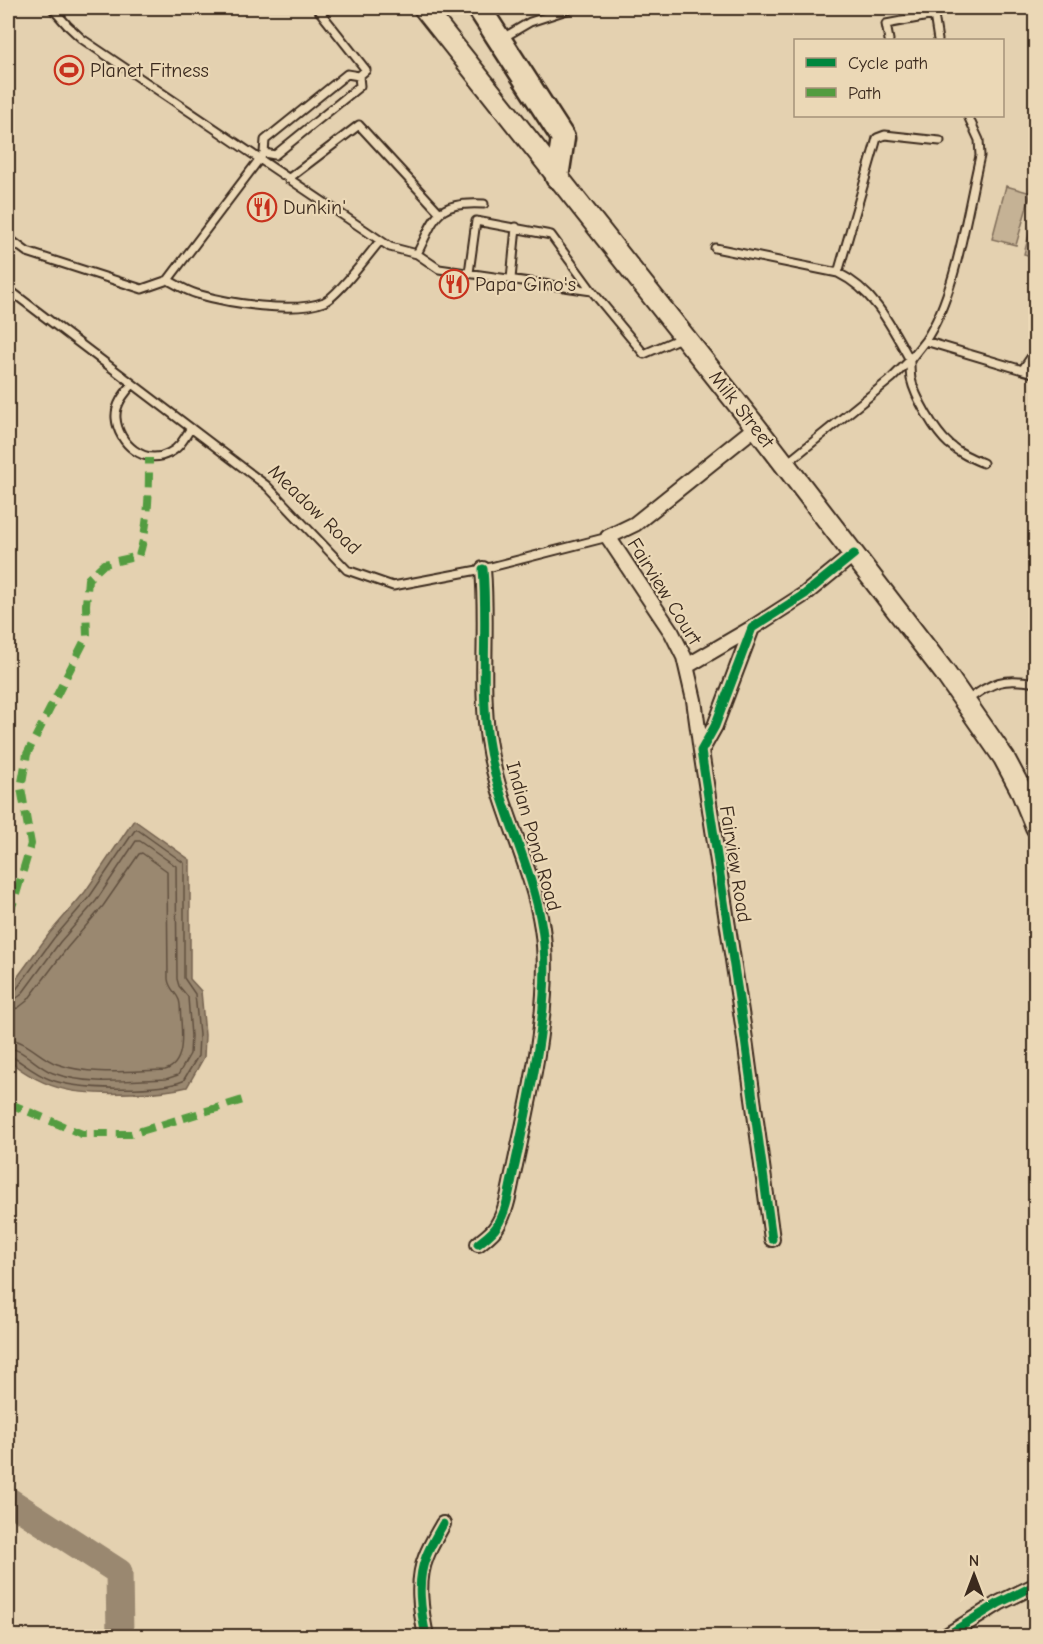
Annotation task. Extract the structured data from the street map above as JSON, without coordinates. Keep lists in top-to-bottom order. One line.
{"streets":{"main road":["Milk Street"],"street":["Meadow Road","Fairview Court","Indian Pond Road","Fairview Road"]},"crossings":[["Milk Street","Meadow Road"],["Meadow Road","Fairview Court"],["Meadow Road","Indian Pond Road"],["Fairview Court","Fairview Road"]],"places":{"sports":["Planet Fitness"],"restaurant":["Dunkin'","Papa Gino's"]},"legend":["Cycle path","Path"],"north":"top"}
